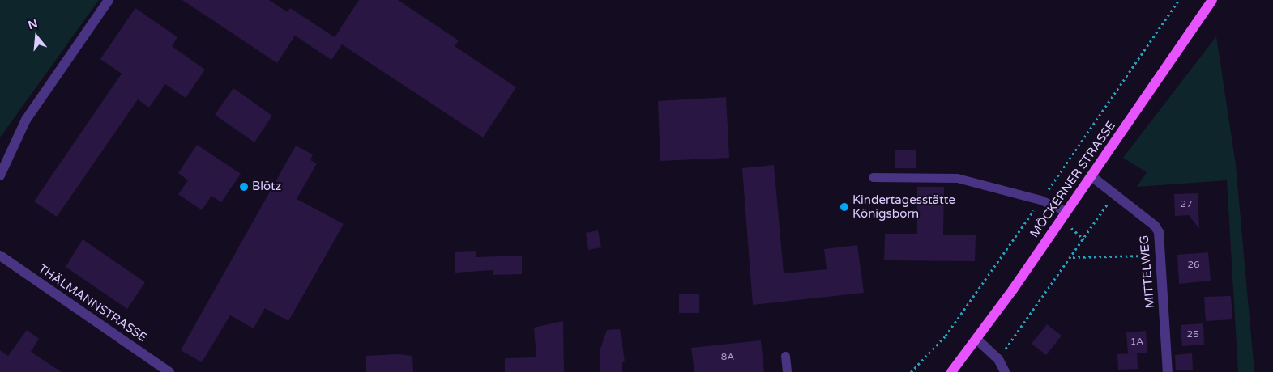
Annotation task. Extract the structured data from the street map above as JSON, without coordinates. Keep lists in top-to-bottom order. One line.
{"streets":{"main road":["MÖCKERNER STRASSE"],"street":["MITTELWEG","THÄLMANNSTRASSE"]},"crossings":[["MÖCKERNER STRASSE","MITTELWEG"]],"places":["Blötz","Kindertagesstätte Königsborn"],"house_numbers":["27","26","25","1A","8A"],"north":"top"}
